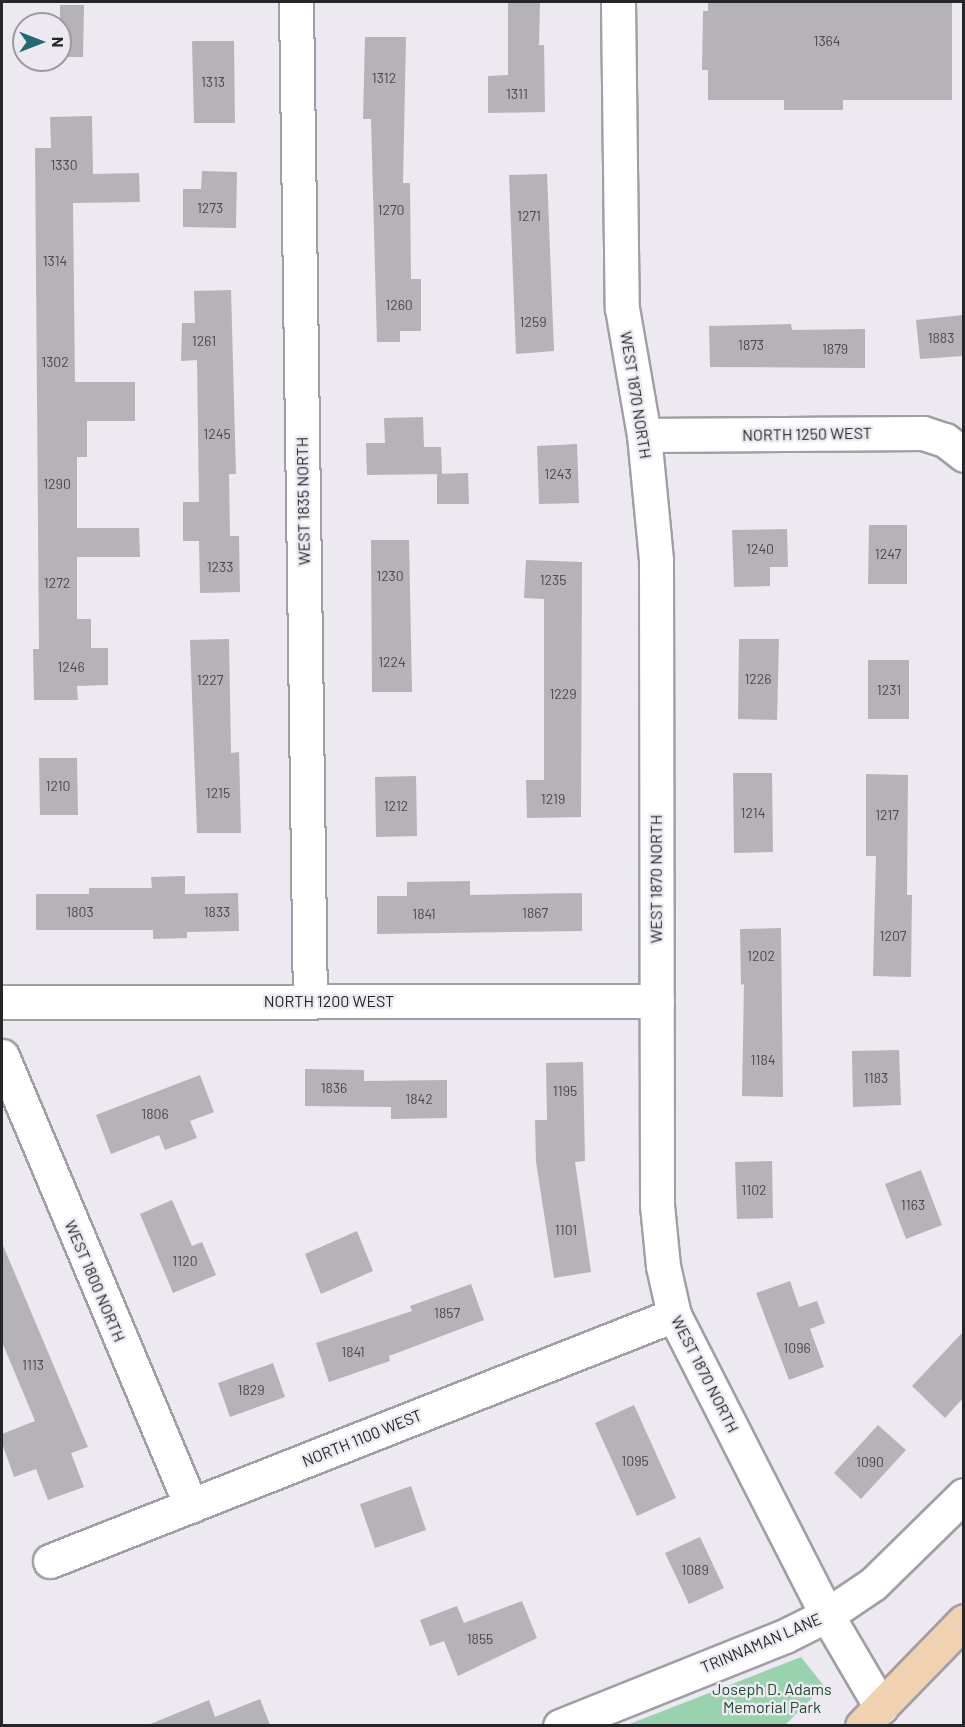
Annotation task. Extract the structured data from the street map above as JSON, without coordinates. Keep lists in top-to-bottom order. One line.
{"streets":{"street":["WEST 1870 NORTH","NORTH 1250 WEST","WEST 1835 NORTH","NORTH 1200 WEST","WEST 1800 NORTH","NORTH 1100 WEST","TRINNAMAN LANE"]},"crossings":[["WEST 1870 NORTH","NORTH 1250 WEST"],["WEST 1870 NORTH","NORTH 1200 WEST"],["WEST 1870 NORTH","NORTH 1100 WEST"],["WEST 1870 NORTH","TRINNAMAN LANE"],["WEST 1835 NORTH","NORTH 1200 WEST"],["WEST 1800 NORTH","NORTH 1100 WEST"]],"parks":["Joseph D. Adams Memorial Park"],"house_numbers":["1364","1312","1313","1311","1330","1273","1270","1271","1314","1260","1259","1883","1261","1873","1879","1302","1245","1243","1290","1240","1247","1233","1230","1235","1272","1224","1246","1226","1227","1231","1229","1210","1215","1219","1212","1214","1217","1803","1833","1867","1841","1207","1202","1184","1183","1836","1195","1842","1806","1102","1163","1101","1120","1857","1096","1841","1113","1829","1095","1090","1089","1855"],"north":"right"}
